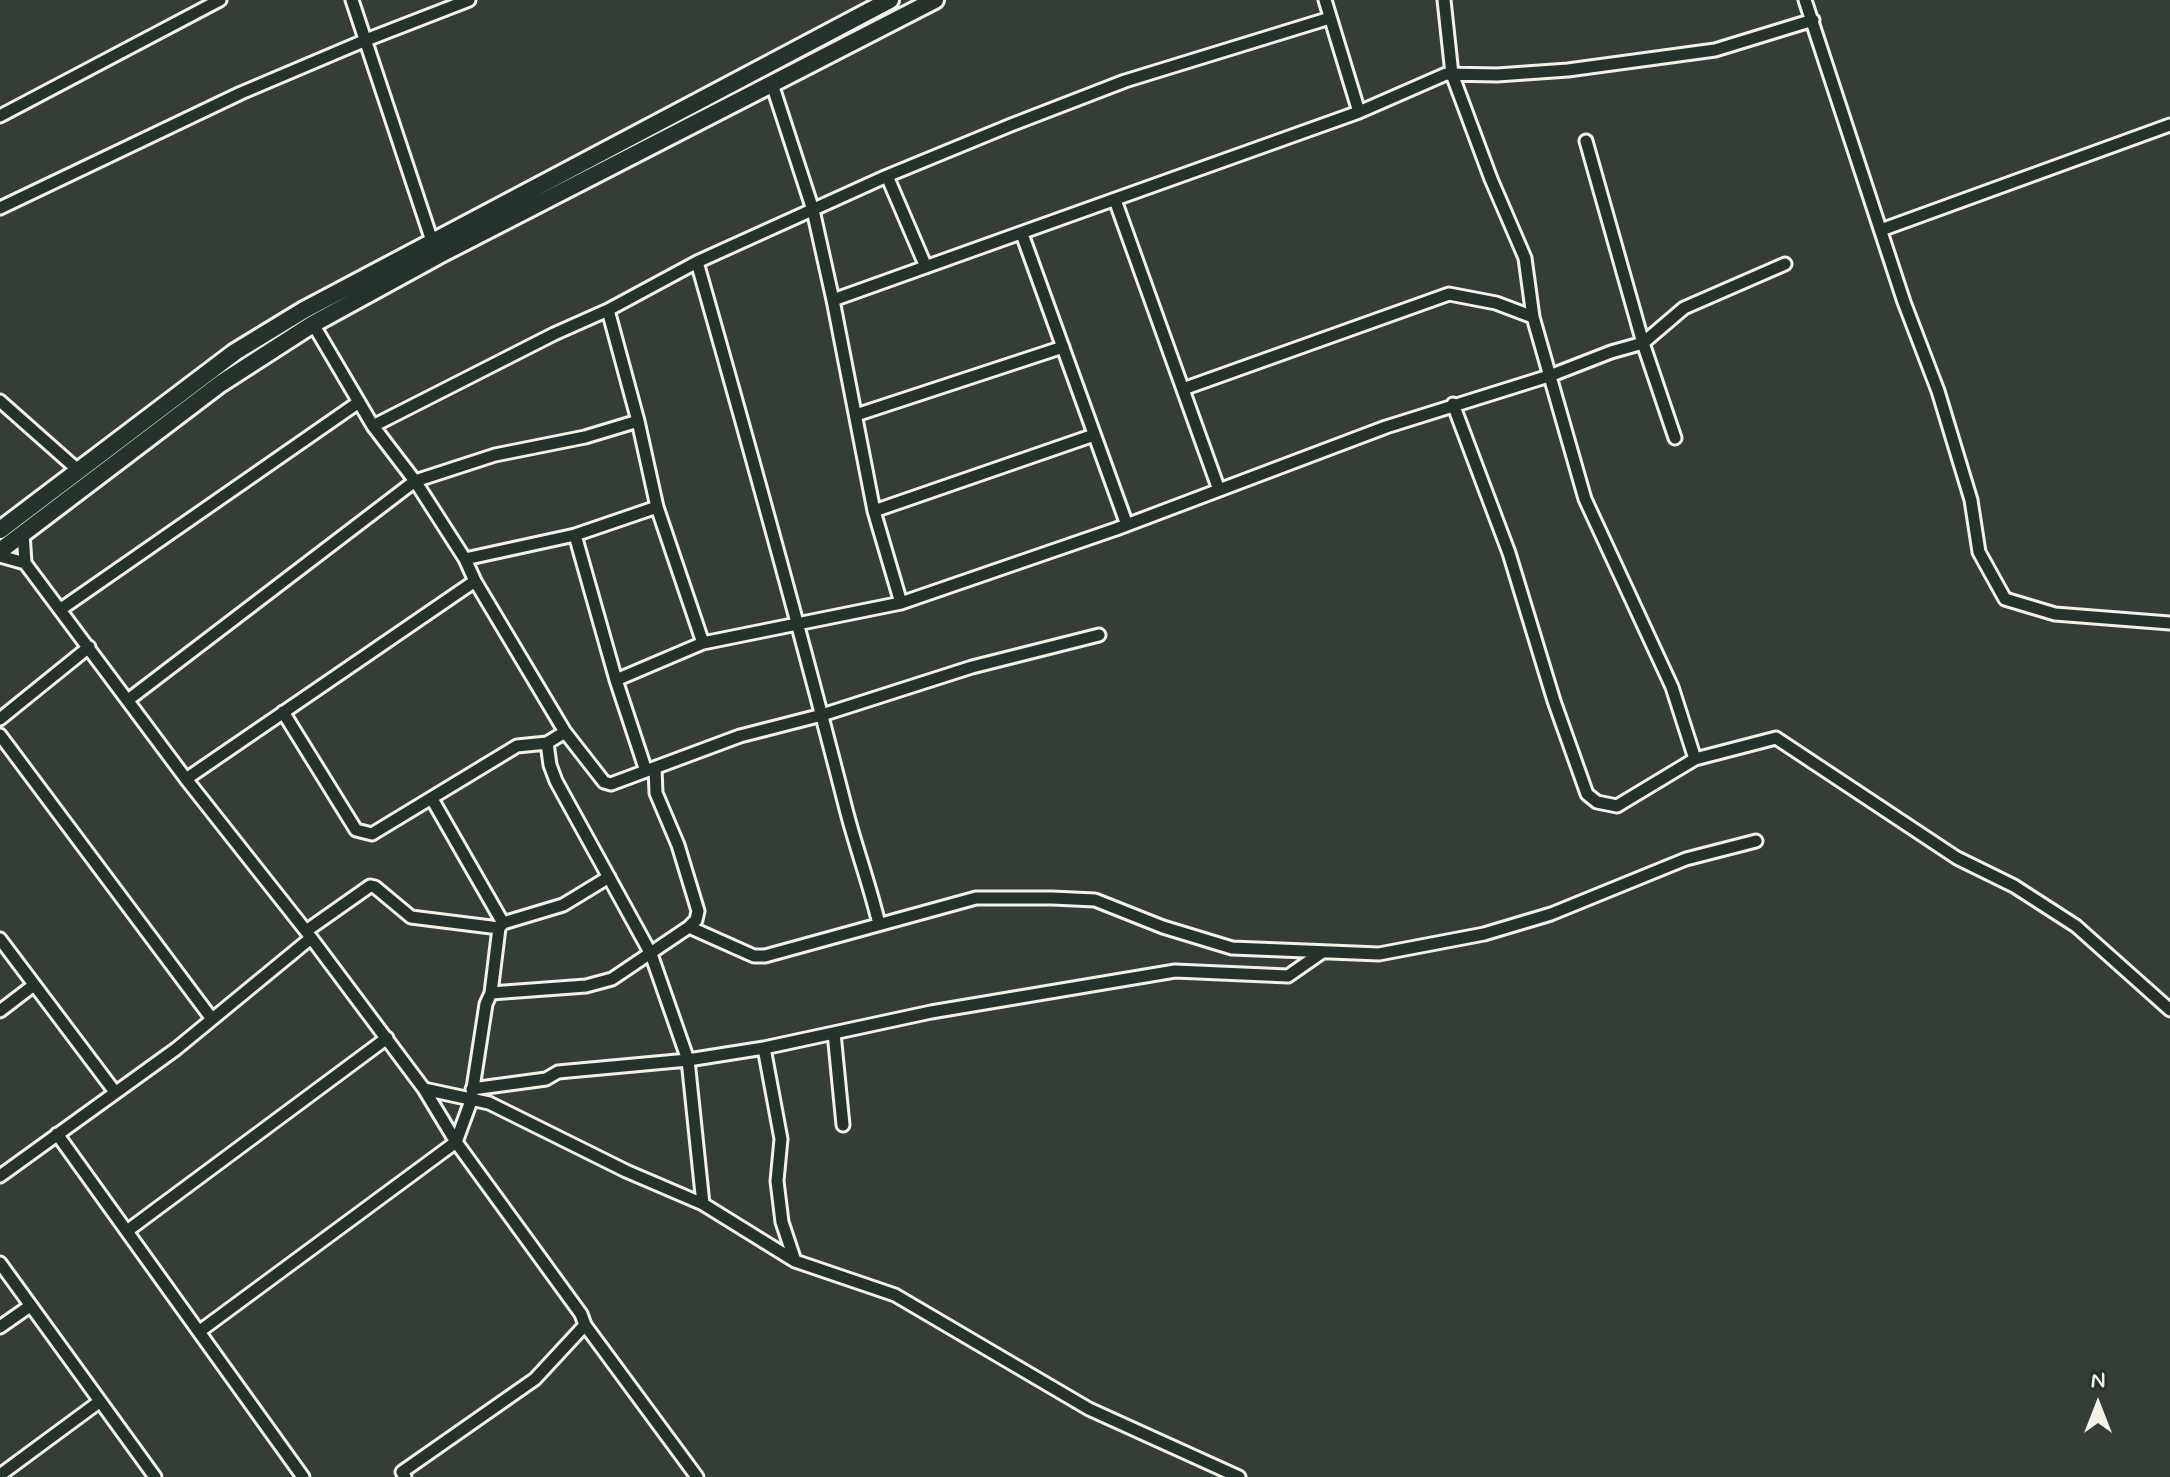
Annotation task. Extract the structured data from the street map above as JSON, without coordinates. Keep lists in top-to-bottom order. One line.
{"north":"top"}
